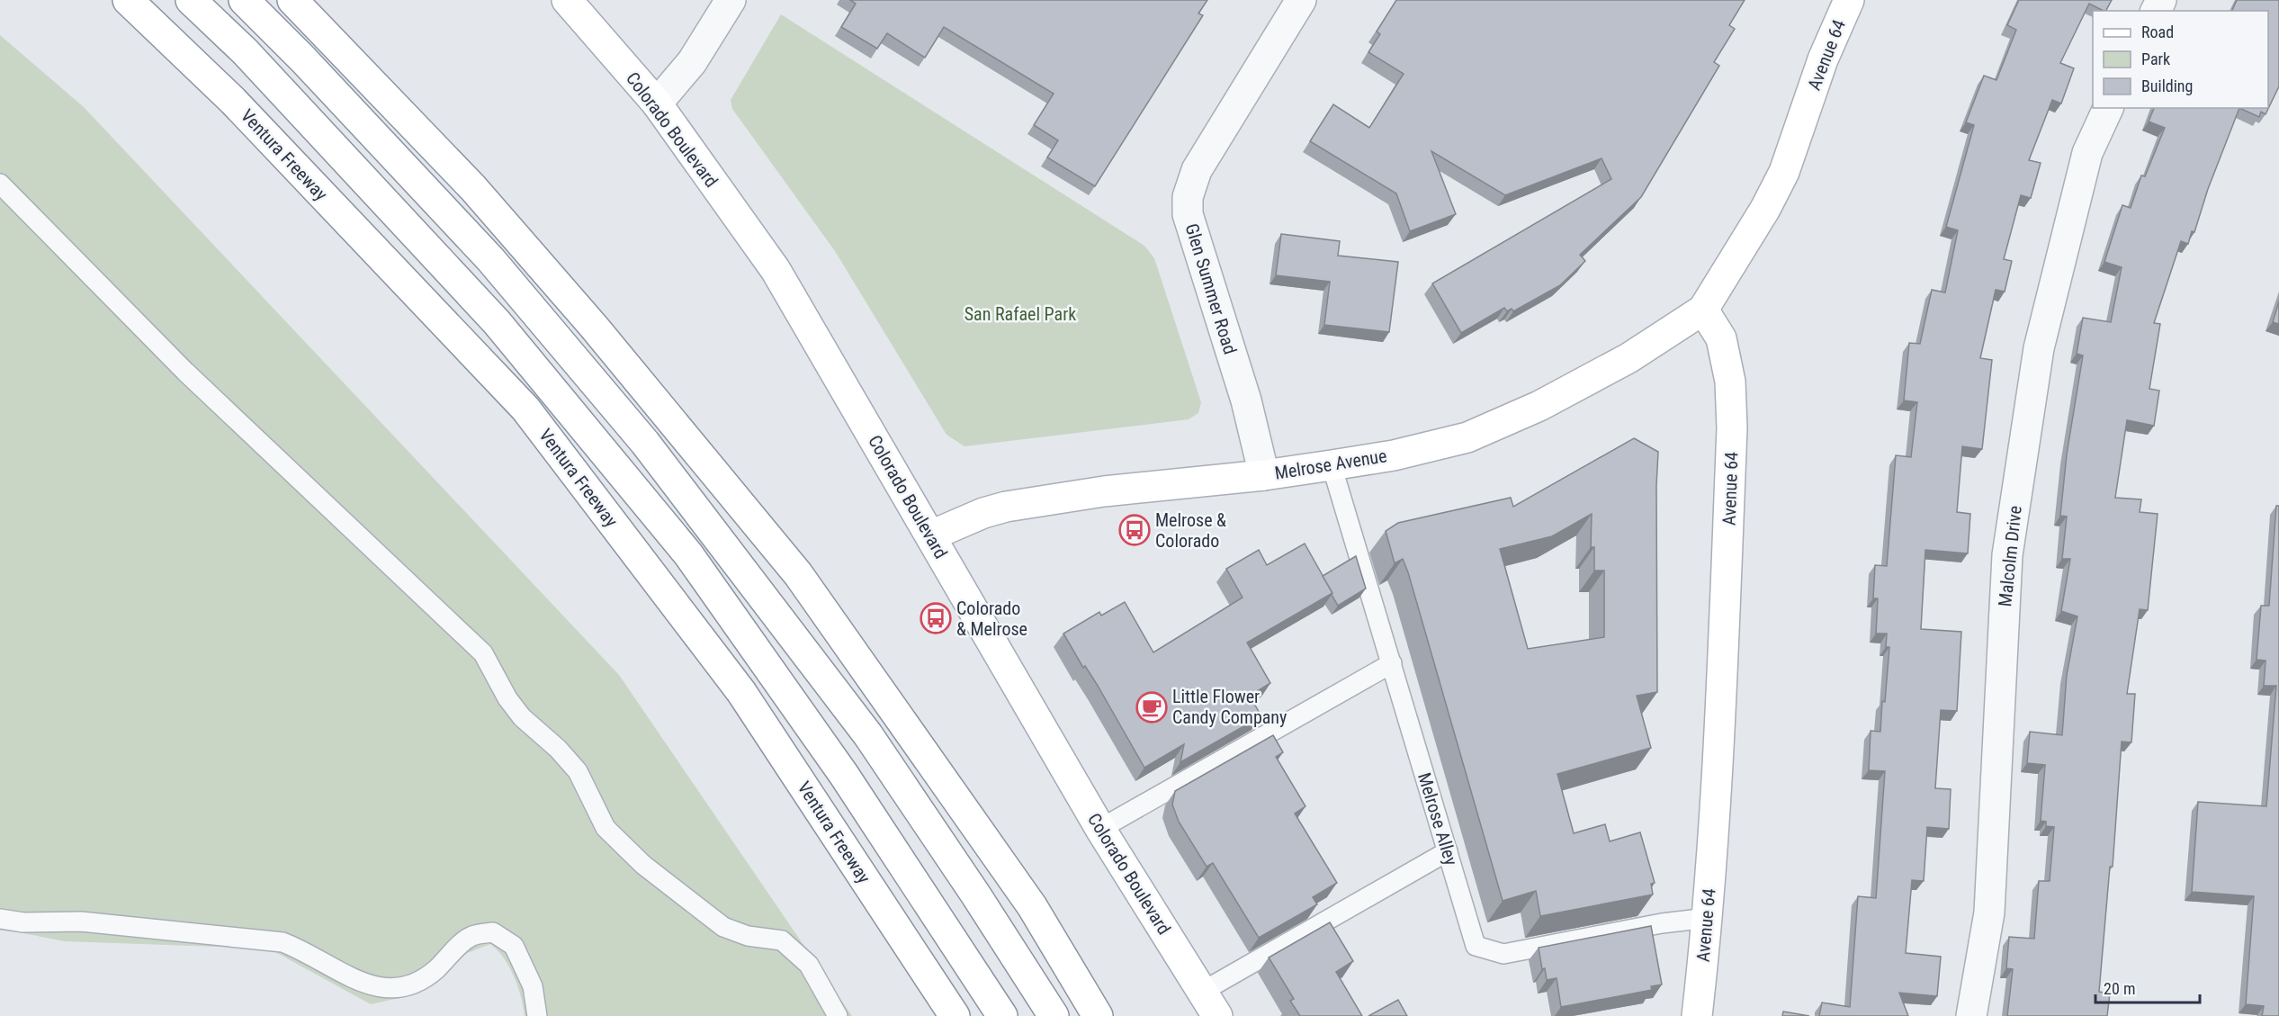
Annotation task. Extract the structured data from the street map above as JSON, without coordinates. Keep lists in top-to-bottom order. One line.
{"streets":{"main road":["Avenue 64","Colorado Boulevard","Ventura Freeway","Melrose Avenue"],"street":["Glen Summer Road","Malcolm Drive"],"lane":["Melrose Alley"]},"crossings":[["Avenue 64","Melrose Avenue"],["Avenue 64","Melrose Alley"],["Colorado Boulevard","Melrose Avenue"],["Glen Summer Road","Melrose Avenue"],["Melrose Avenue","Melrose Alley"]],"parks":["San Rafael Park"],"places":{"bus stop":["Melrose & Colorado","Colorado & Melrose"],"cafe":["Little Flower Candy Company"]},"legend":["Road","Park","Building"],"scale_bar":"20 m"}
